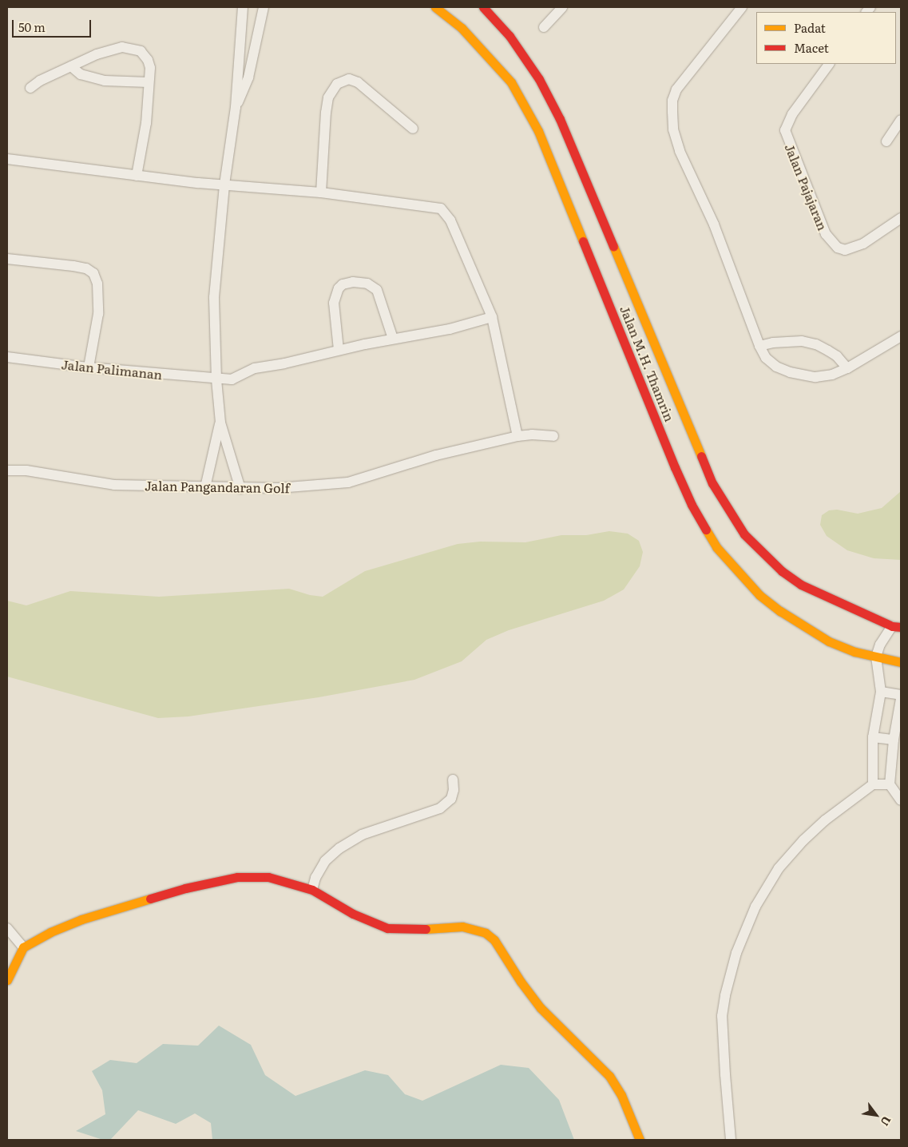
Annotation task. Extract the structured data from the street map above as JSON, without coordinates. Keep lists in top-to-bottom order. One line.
{"streets":{"main road":["Jalan M.H. Thamrin"],"street":["Jalan Pajajaran","Jalan Palimanan","Jalan Pangandaran Golf"]},"legend":["Padat","Macet"],"scale_bar":"50 m","north":"bottom right"}
